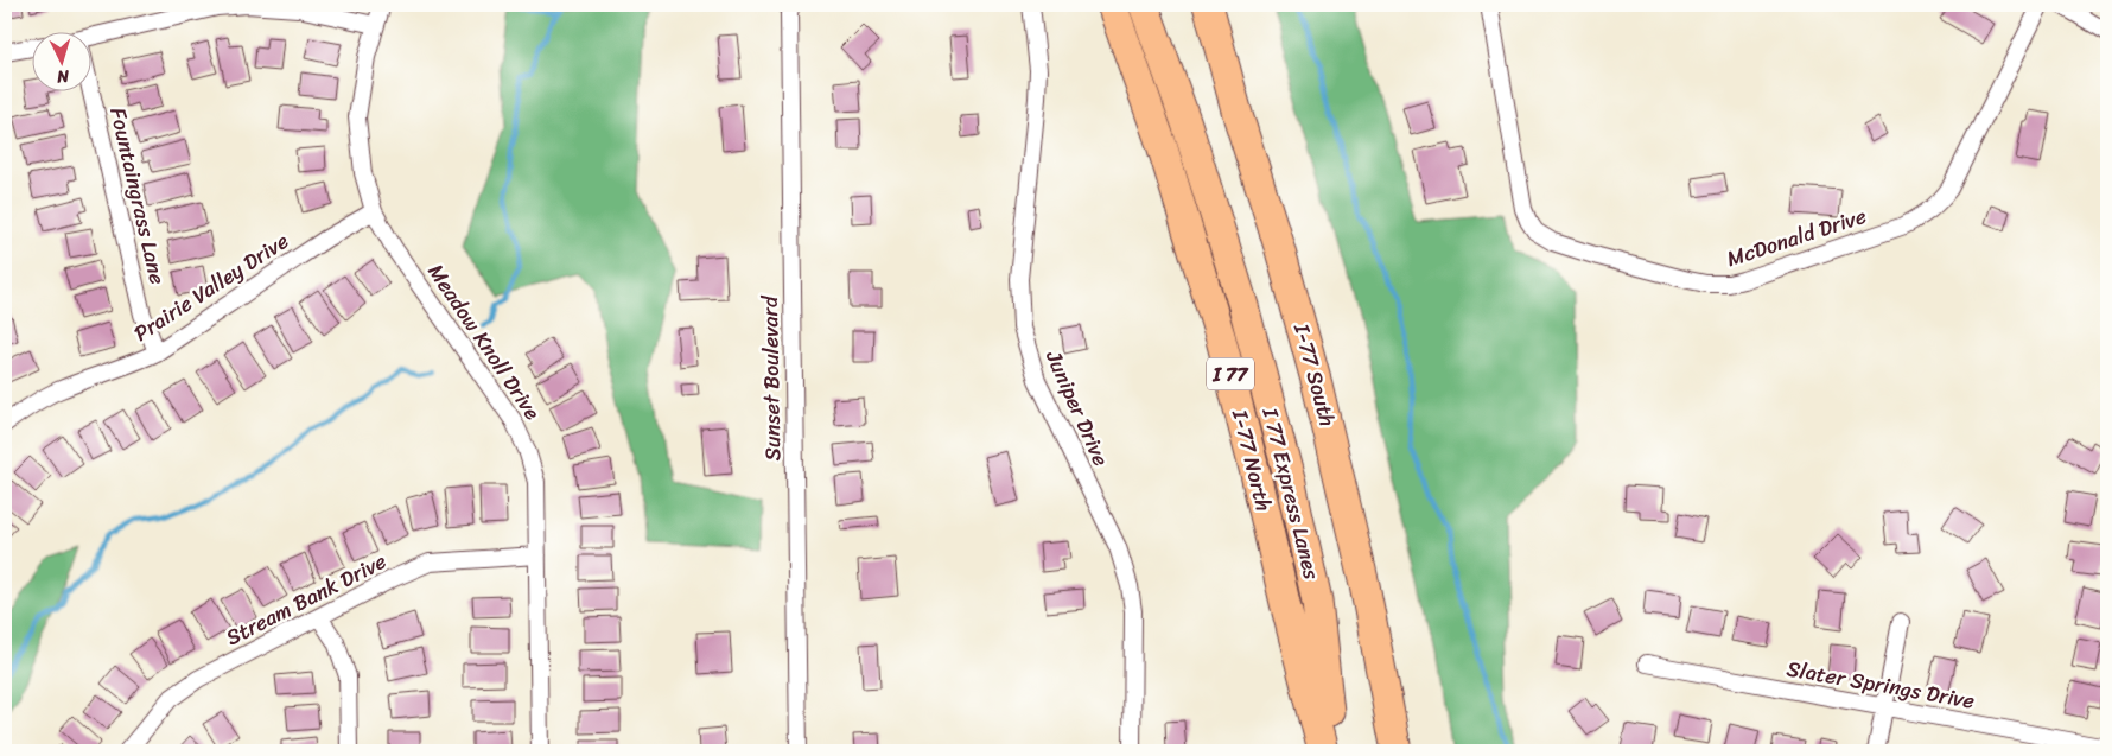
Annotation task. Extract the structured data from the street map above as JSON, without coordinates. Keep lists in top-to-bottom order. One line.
{"streets":{"highway":["I 77","I-77 South","I-77 North","I 77 Express Lanes"],"street":["Fountaingrass Lane","McDonald Drive","Prairie Valley Drive","Meadow Knoll Drive","Sunset Boulevard","Juniper Drive","Stream Bank Drive","Slater Springs Drive"]},"crossings":[["Fountaingrass Lane","Prairie Valley Drive"],["Prairie Valley Drive","Meadow Knoll Drive"],["Meadow Knoll Drive","Stream Bank Drive"]],"north":"bottom"}
